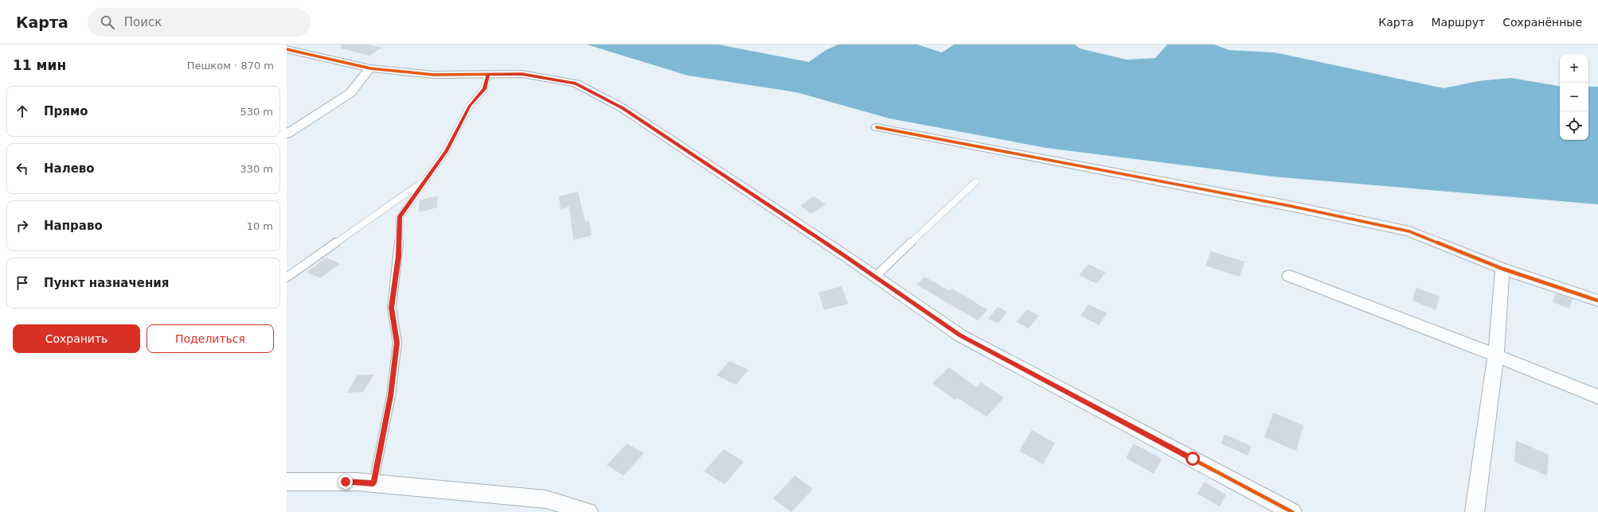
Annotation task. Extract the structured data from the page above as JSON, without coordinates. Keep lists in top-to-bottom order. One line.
{"page":{"header":"Карта","search":"Поиск","nav":["Карта","Маршрут","Сохранённые"],"heading":["11 мин","Пешком · 870 m"],"map_buttons":["+","−"],"list":[["Прямо","530 m"],["Налево","330 m"],["Направо","10 m"],"Пункт назначения"],"buttons":["Сохранить","Поделиться"]}}
